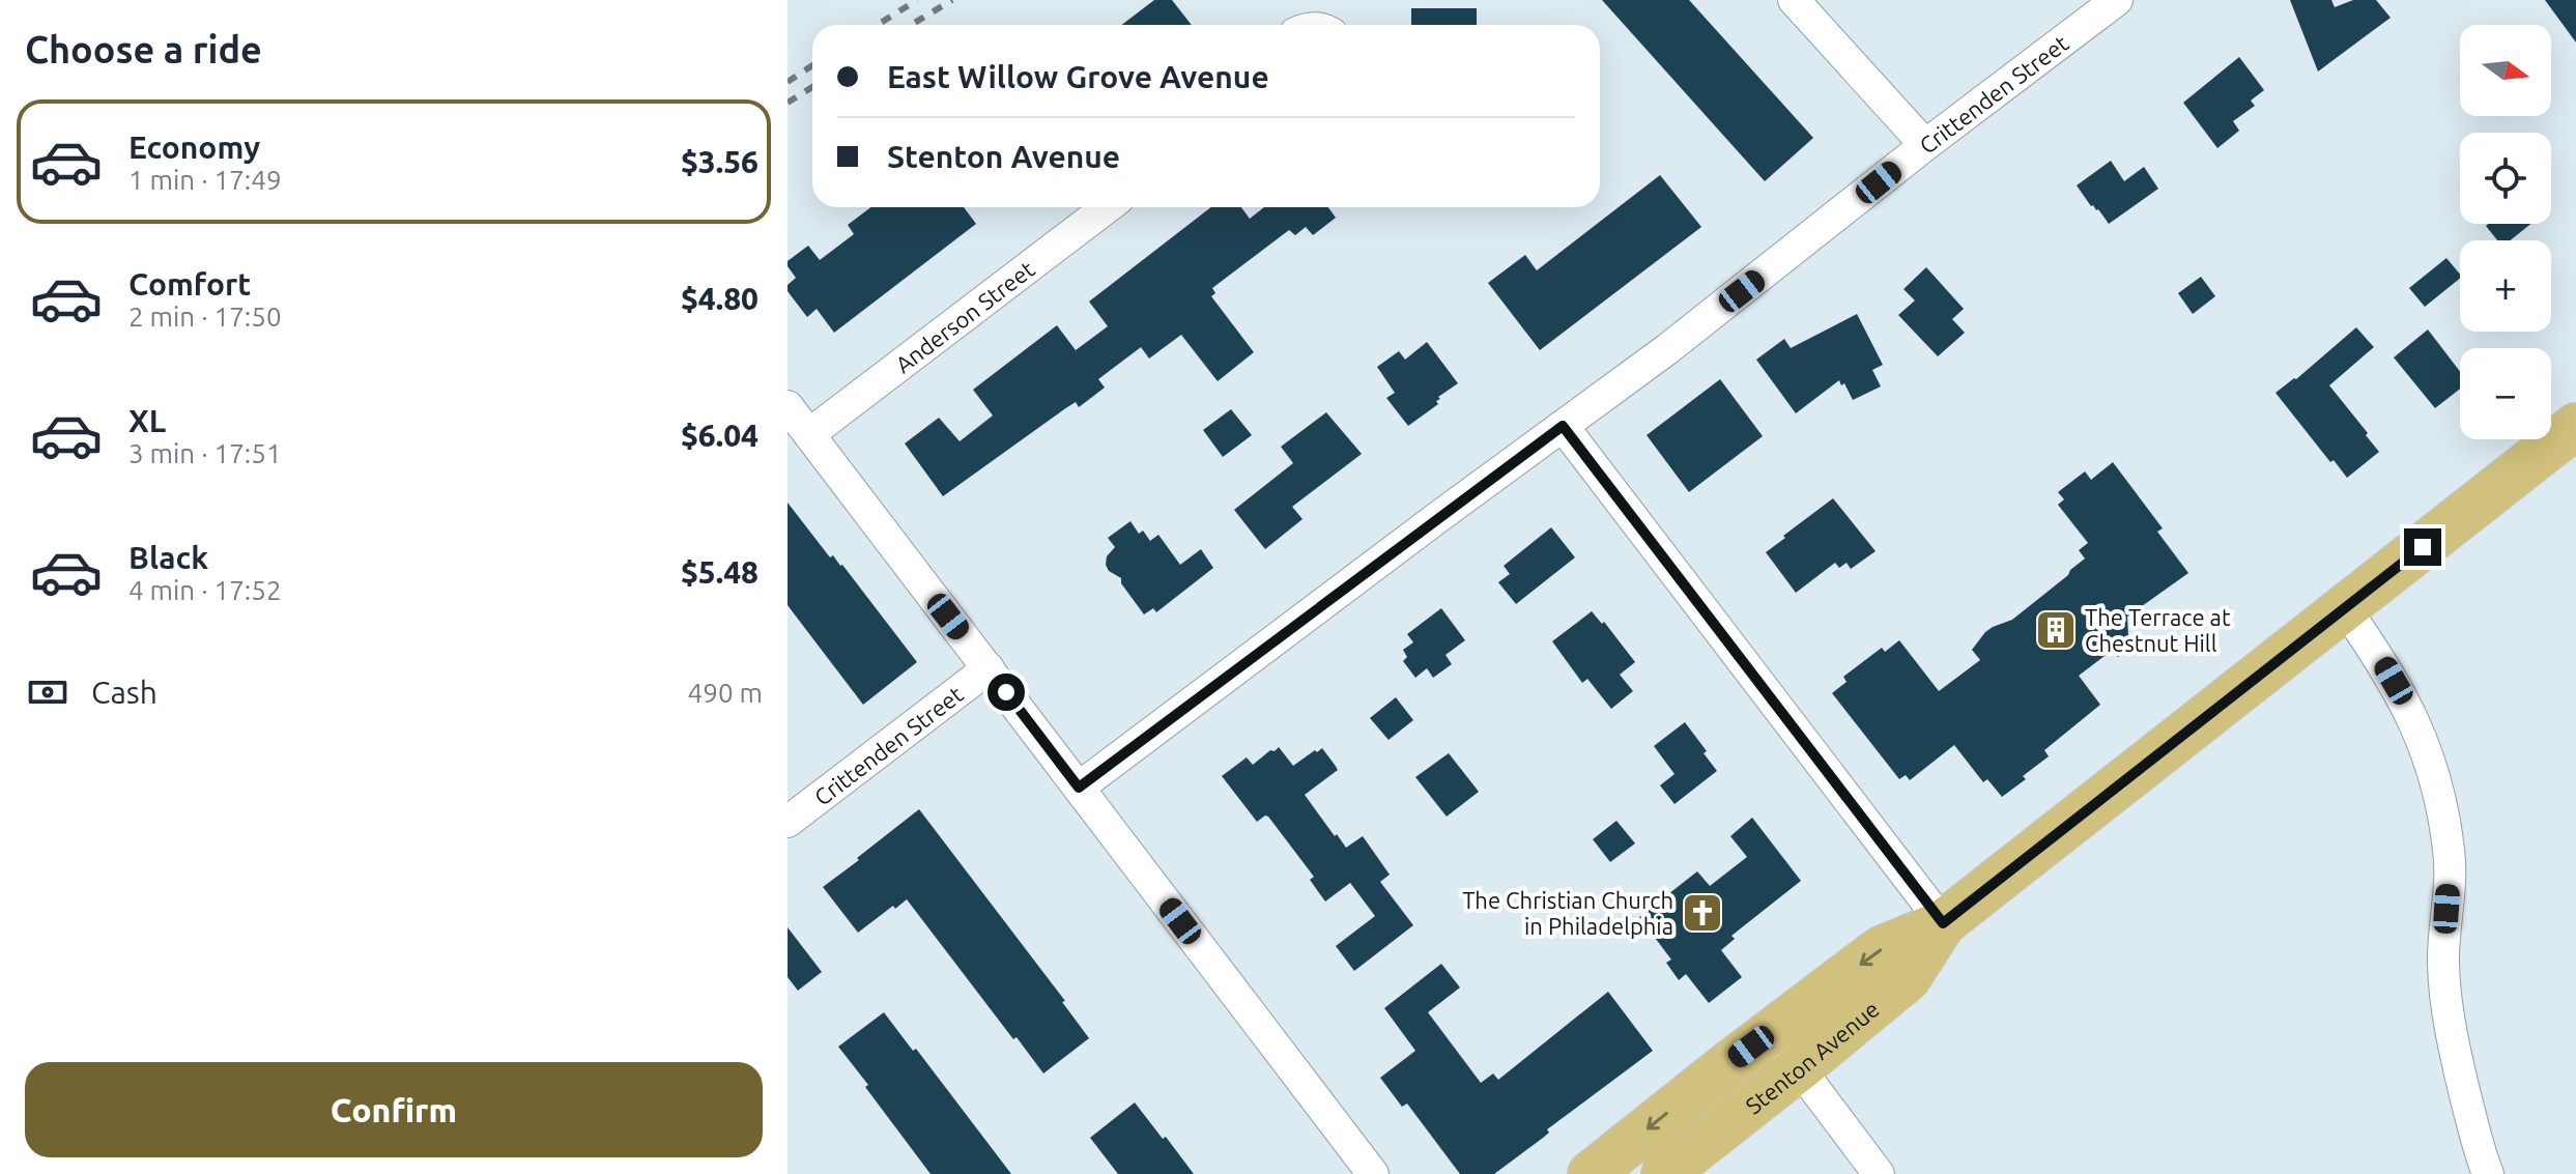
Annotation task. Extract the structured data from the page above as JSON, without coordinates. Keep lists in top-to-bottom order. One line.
{"streets":{"main road":["Stenton Avenue"],"street":["Crittenden Street","Anderson Street"]},"places":{"building":["The Terrace at Chestnut Hill"],"church":["The Christian Church in Philadelphia"]},"north":"right","page":{"heading":"Choose a ride","map_buttons":["+","−"],"banner":["East Willow Grove Avenue","Stenton Avenue"],"list":[{"name":"Economy","note":"1 min · 17:49","value":"$3.56"},{"name":"Comfort","note":"2 min · 17:50","value":"$4.80"},{"name":"XL","note":"3 min · 17:51","value":"$6.04"},{"name":"Black","note":"4 min · 17:52","value":"$5.48"}],"pay":["Cash","490 m"],"buttons":"Confirm"}}
